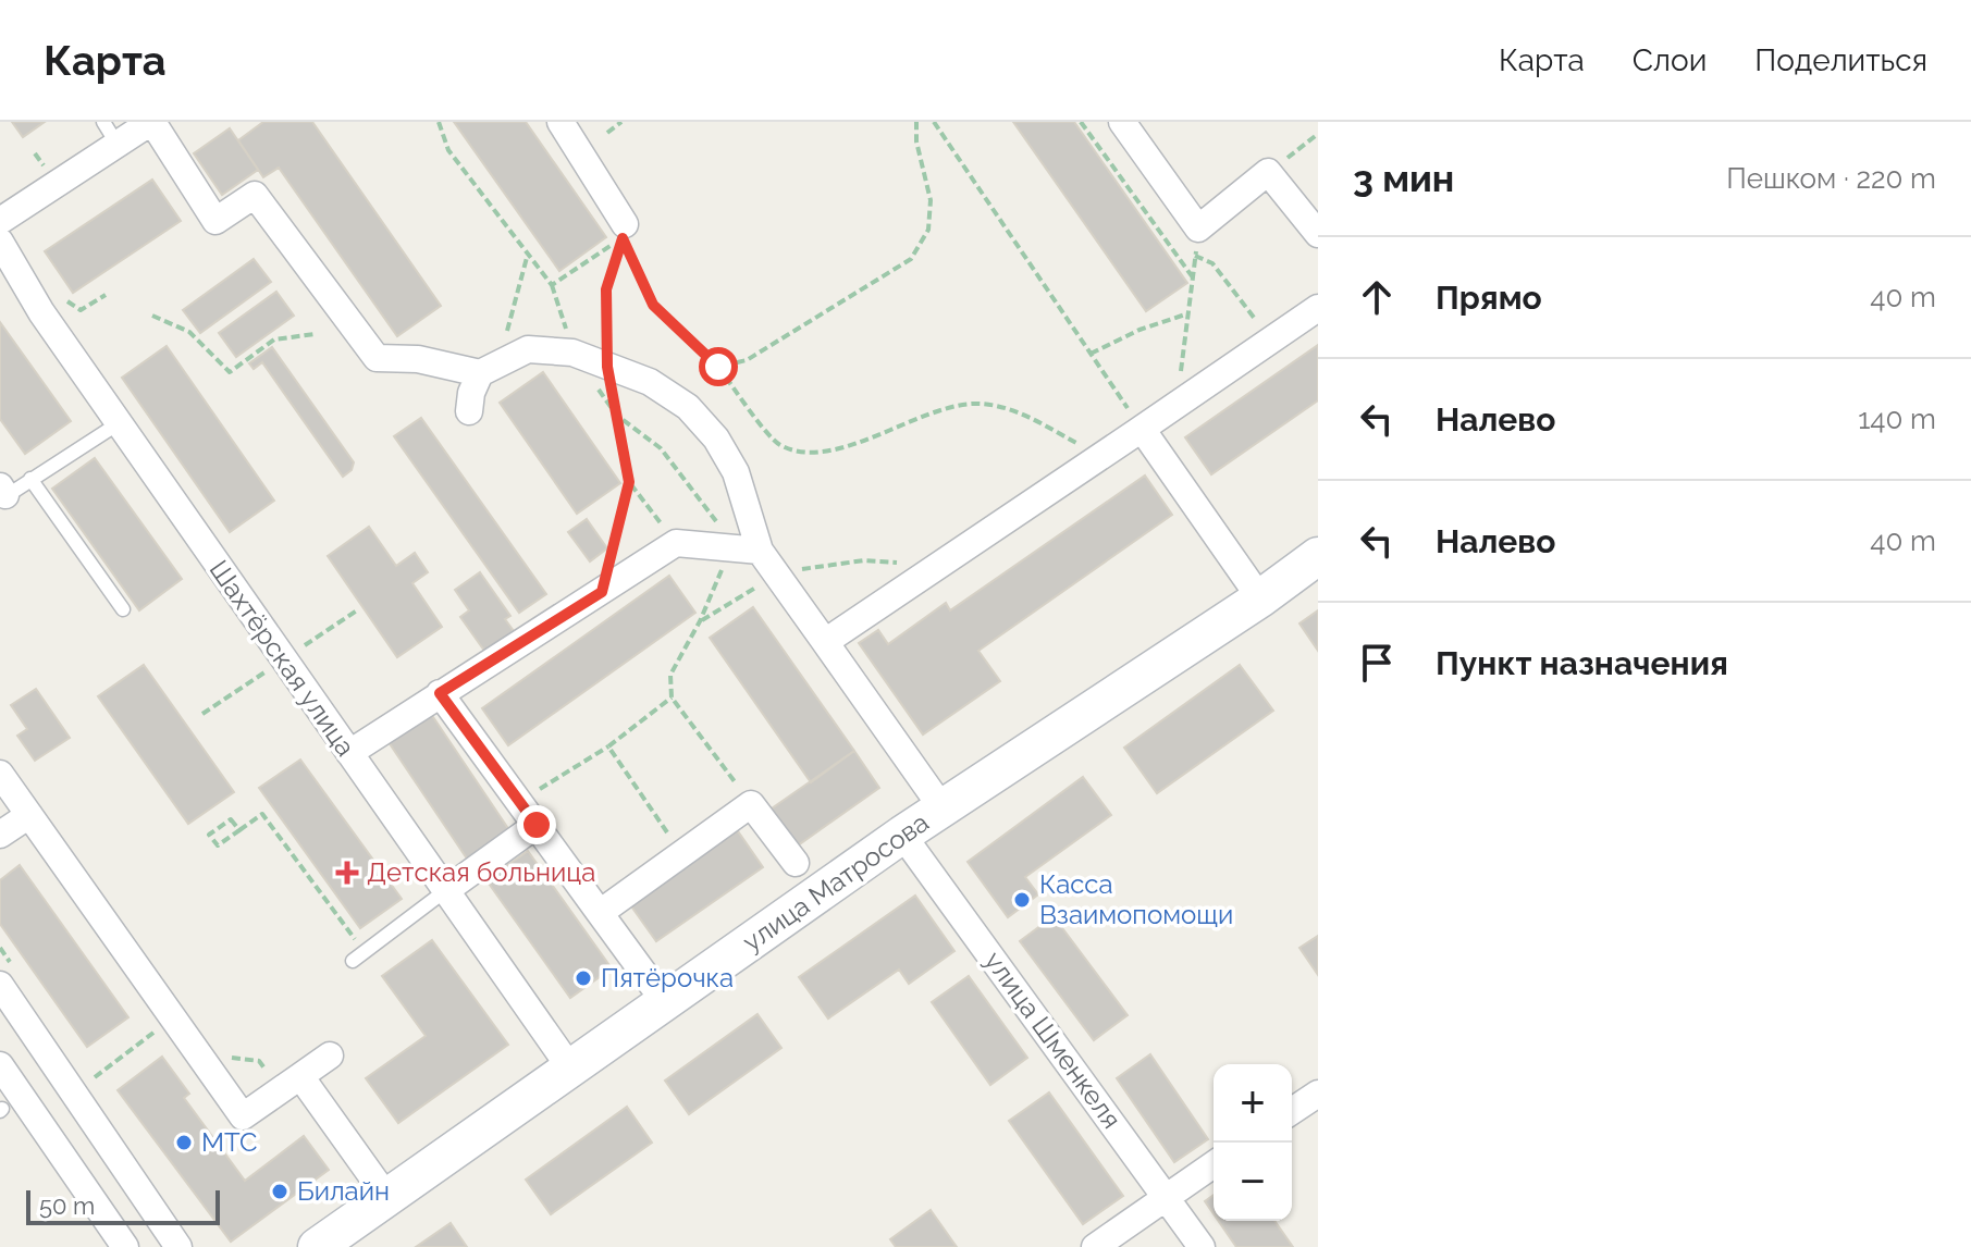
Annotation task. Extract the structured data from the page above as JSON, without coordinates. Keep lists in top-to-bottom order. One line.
{"streets":{"main road":["улица Матросова"],"street":["Шахтёрская улица","улица Шменкеля"]},"crossings":[["Шахтёрская улица","улица Матросова"],["улица Матросова","улица Шменкеля"]],"places":{"health":["Детская больница"],"other":["Касса Взаимопомощи","Пятёрочка","МТС","Билайн"]},"scale_bar":"50 m","page":{"header":"Карта","nav":["Карта","Слои","Поделиться"],"heading":["3 мин","Пешком · 220 m"],"list":[["Прямо","40 m"],["Налево","140 m"],["Налево","40 m"],"Пункт назначения"],"map_buttons":["+","−"],"scale":"50 m"}}
